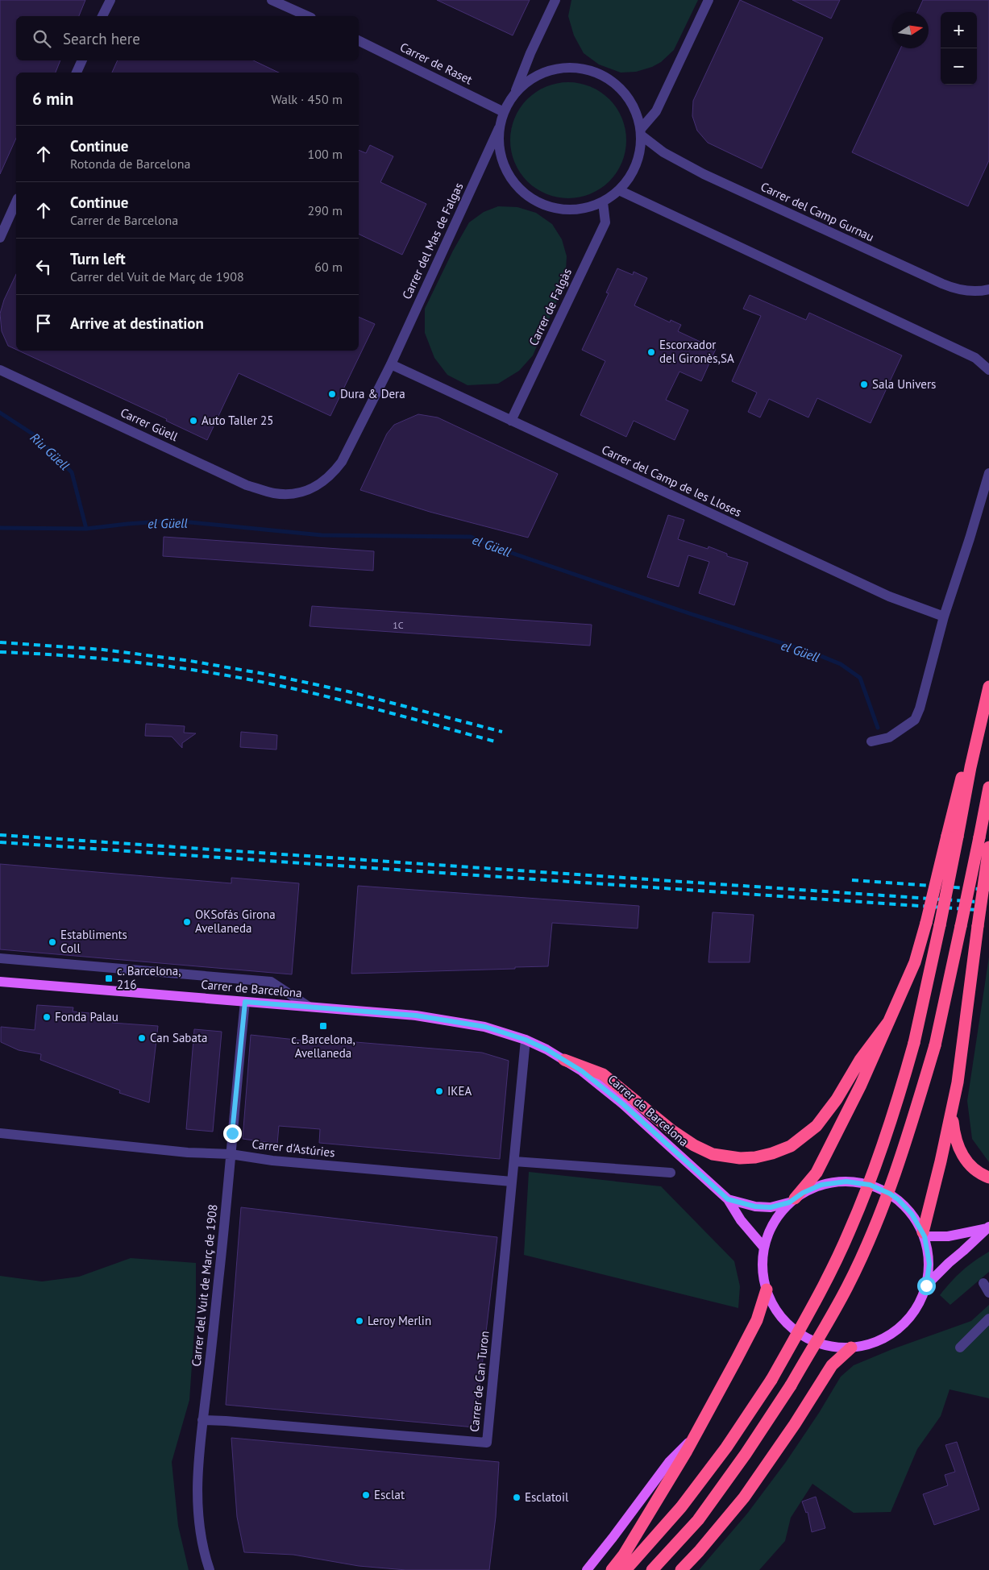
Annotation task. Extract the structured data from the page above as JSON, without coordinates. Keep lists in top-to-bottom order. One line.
{"streets":{"main road":["Carrer de Barcelona"],"street":["Carrer de Raset","Carrer del Camp Gurnau","Carrer del Mas de Falgas","Carrer de Falgàs","Carrer Güell","Carrer del Camp de les Lloses","Carrer d'Astúries","Carrer del Vuit de Març de 1908","Carrer de Can Turon"]},"crossings":[["Carrer de Raset","Carrer del Camp Gurnau"],["Carrer de Raset","Carrer del Mas de Falgas"],["Carrer de Raset","Carrer de Falgàs"],["Carrer del Camp Gurnau","Carrer del Mas de Falgas"],["Carrer del Camp Gurnau","Carrer de Falgàs"],["Carrer del Mas de Falgas","Carrer de Falgàs"],["Carrer del Mas de Falgas","Carrer Güell"],["Carrer del Mas de Falgas","Carrer del Camp de les Lloses"],["Carrer de Falgàs","Carrer del Camp de les Lloses"],["Carrer Güell","Carrer del Camp de les Lloses"],["Carrer de Barcelona","Carrer del Vuit de Març de 1908"],["Carrer de Barcelona","Carrer de Can Turon"],["Carrer d'Astúries","Carrer del Vuit de Març de 1908"],["Carrer d'Astúries","Carrer de Can Turon"],["Carrer del Vuit de Març de 1908","Carrer de Can Turon"]],"water":["Riu Güell","el Güell"],"places":{"other":["Escorxador del Gironès,SA","Sala Univers","Dura & Dera","Auto Taller 25","OKSofás Girona Avellaneda","Establiments Coll","Fonda Palau","Can Sabata","IKEA","Leroy Merlin","Esclat","Esclatoil"],"transit":["c. Barcelona, 216","c. Barcelona, Avellaneda"]},"house_numbers":["1C"],"north":"right","page":{"map_buttons":["+","−"],"search":"Search here","heading":["6 min","Walk · 450 m"],"list":[["Continue","Rotonda de Barcelona","100 m"],["Continue","Carrer de Barcelona","290 m"],["Turn left","Carrer del Vuit de Març de 1908","60 m"],"Arrive at destination"]}}
